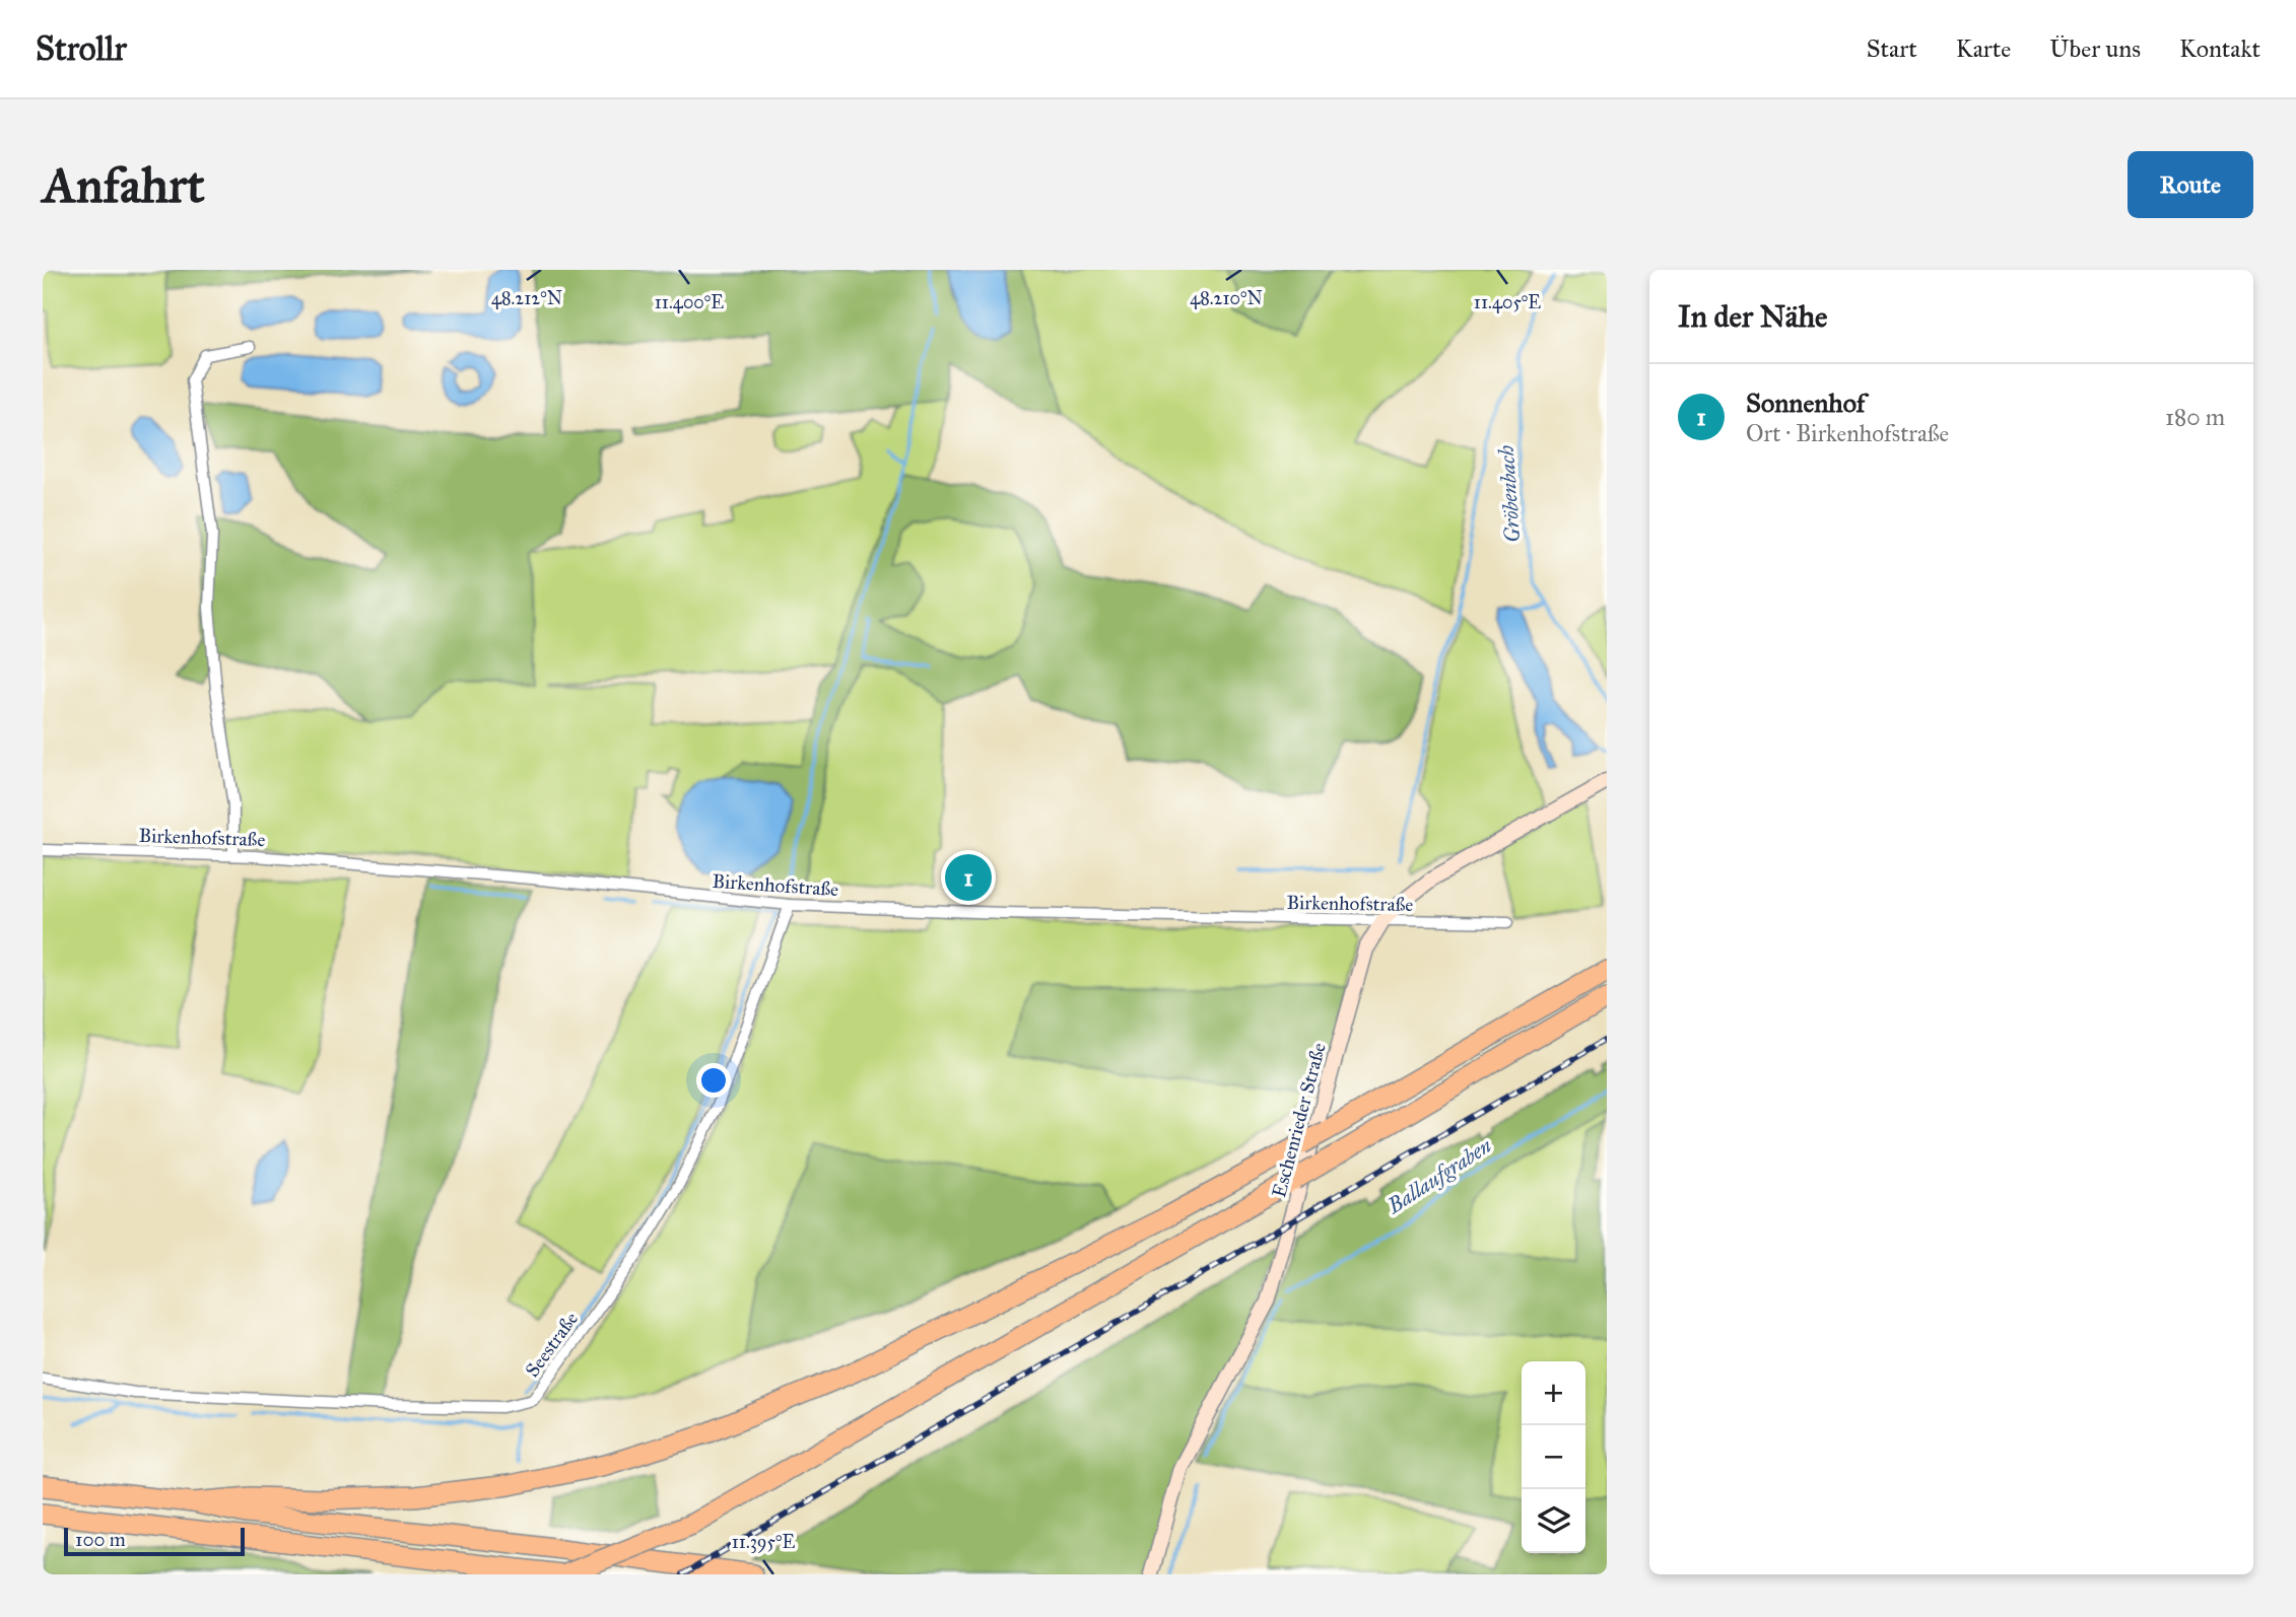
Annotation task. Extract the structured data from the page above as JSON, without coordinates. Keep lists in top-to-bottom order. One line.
{"streets":{"street":["Birkenhofstraße","Eschenrieder Straße","Seestraße"]},"crossings":[["Birkenhofstraße","Eschenrieder Straße"],["Birkenhofstraße","Seestraße"]],"water":["Gröbenbach","Ballaufgraben"],"scale_bar":"100 m","page":{"header":"Strollr","nav":["Start","Karte","Über uns","Kontakt"],"buttons":"Route","title":"Anfahrt","heading":"In der Nähe","list":[{"mark":"1","name":"Sonnenhof","note":"Ort · Birkenhofstraße","value":"180 m"}],"pins":"1","map_buttons":["+","−"],"scale":"100 m"},"coordinates":["48.212°N","48.210°N","11.400°E","11.405°E","11.395°E"]}
